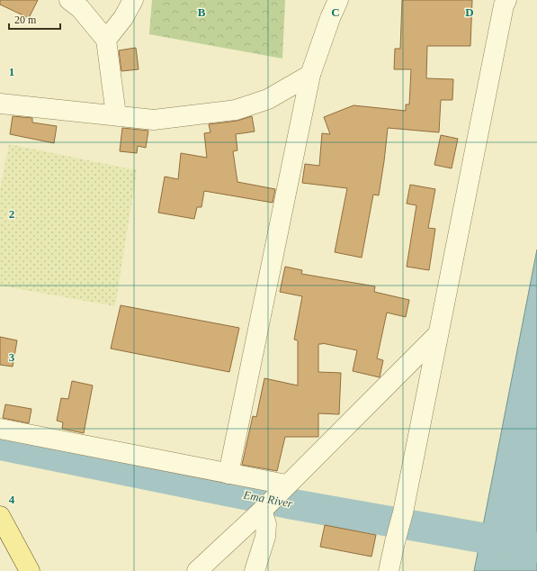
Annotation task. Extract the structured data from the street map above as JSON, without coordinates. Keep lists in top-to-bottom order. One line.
{"water":["Ema River"],"scale_bar":"20 m","grid":{"columns":["B","C","D"],"rows":["1","2","3","4"]}}
